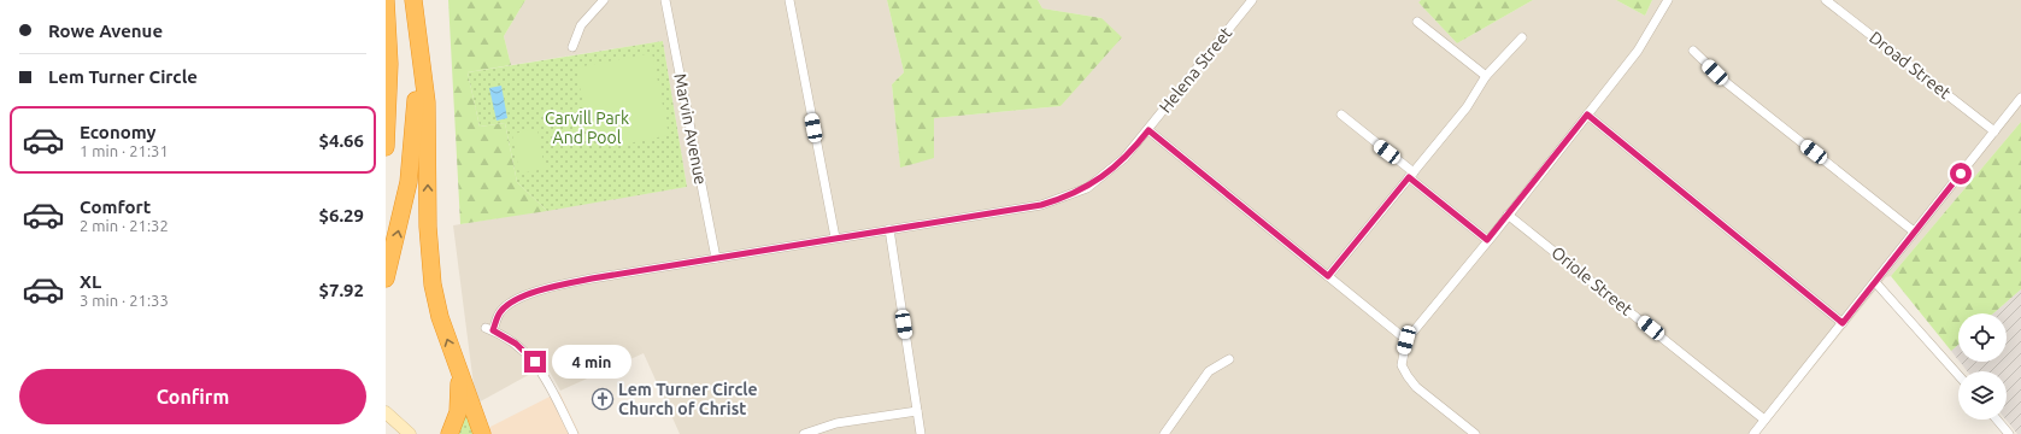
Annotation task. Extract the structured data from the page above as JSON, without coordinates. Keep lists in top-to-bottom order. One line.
{"streets":{"street":["Droad Street","Helena Street","Marvin Avenue","Oriole Street"]},"crossings":[["Helena Street","Marvin Avenue"]],"parks":["Carvill Park And Pool"],"places":{"church":["Lem Turner Circle Church of Christ"]},"page":{"banner":["Rowe Avenue","Lem Turner Circle"],"list":[{"name":"Economy","note":"1 min · 21:31","value":"$4.66"},{"name":"Comfort","note":"2 min · 21:32","value":"$6.29"},{"name":"XL","note":"3 min · 21:33","value":"$7.92"}],"bubble":"4 min","buttons":"Confirm"}}
